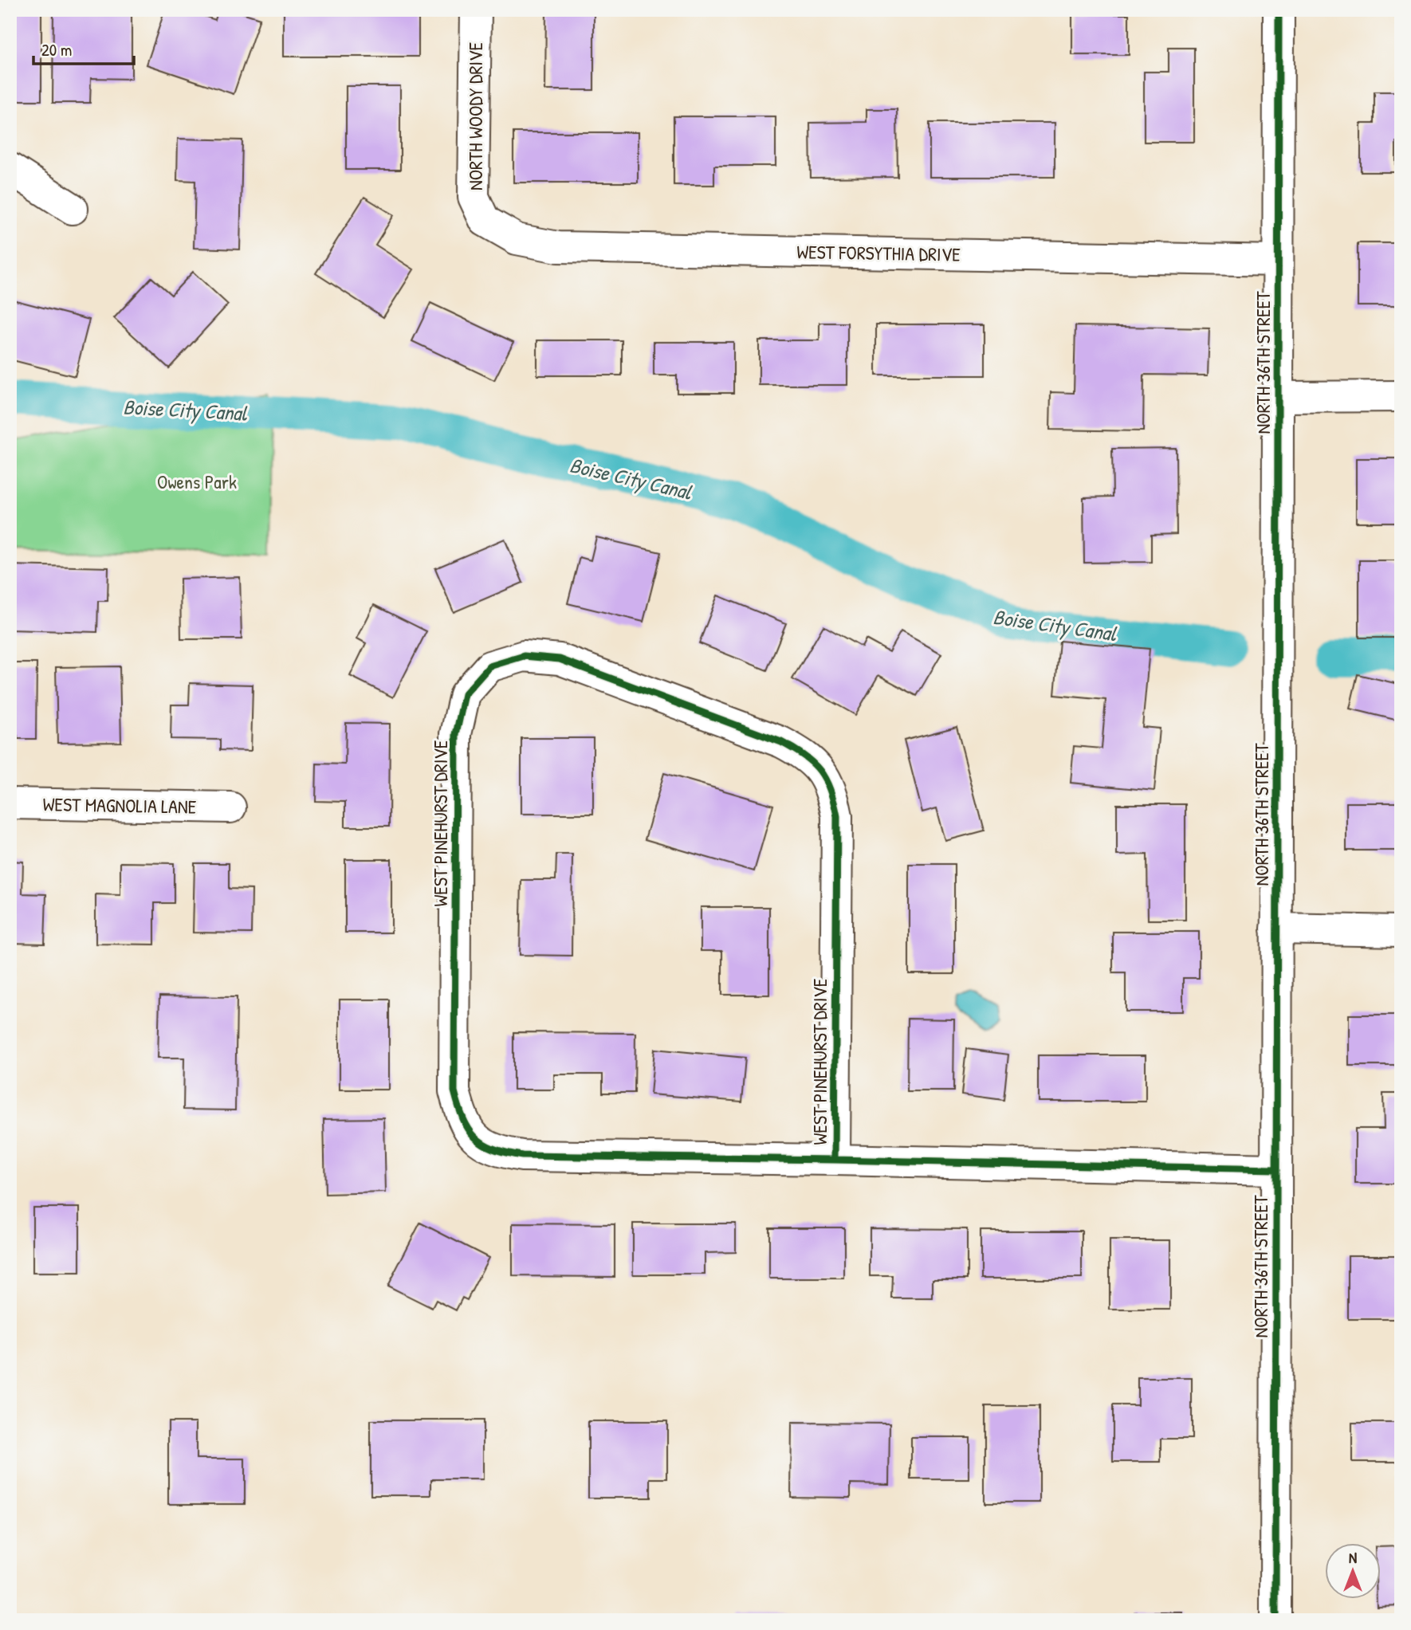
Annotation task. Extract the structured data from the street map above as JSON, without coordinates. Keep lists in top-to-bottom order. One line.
{"streets":{"street":["NORTH WOODY DRIVE","WEST FORSYTHIA DRIVE","NORTH 36TH STREET","WEST MAGNOLIA LANE","WEST PINEHURST DRIVE"]},"crossings":[["NORTH WOODY DRIVE","WEST FORSYTHIA DRIVE"],["WEST FORSYTHIA DRIVE","NORTH 36TH STREET"],["NORTH 36TH STREET","WEST PINEHURST DRIVE"]],"water":["Boise City Canal"],"parks":["Owens Park"],"scale_bar":"20 m","north":"top"}
